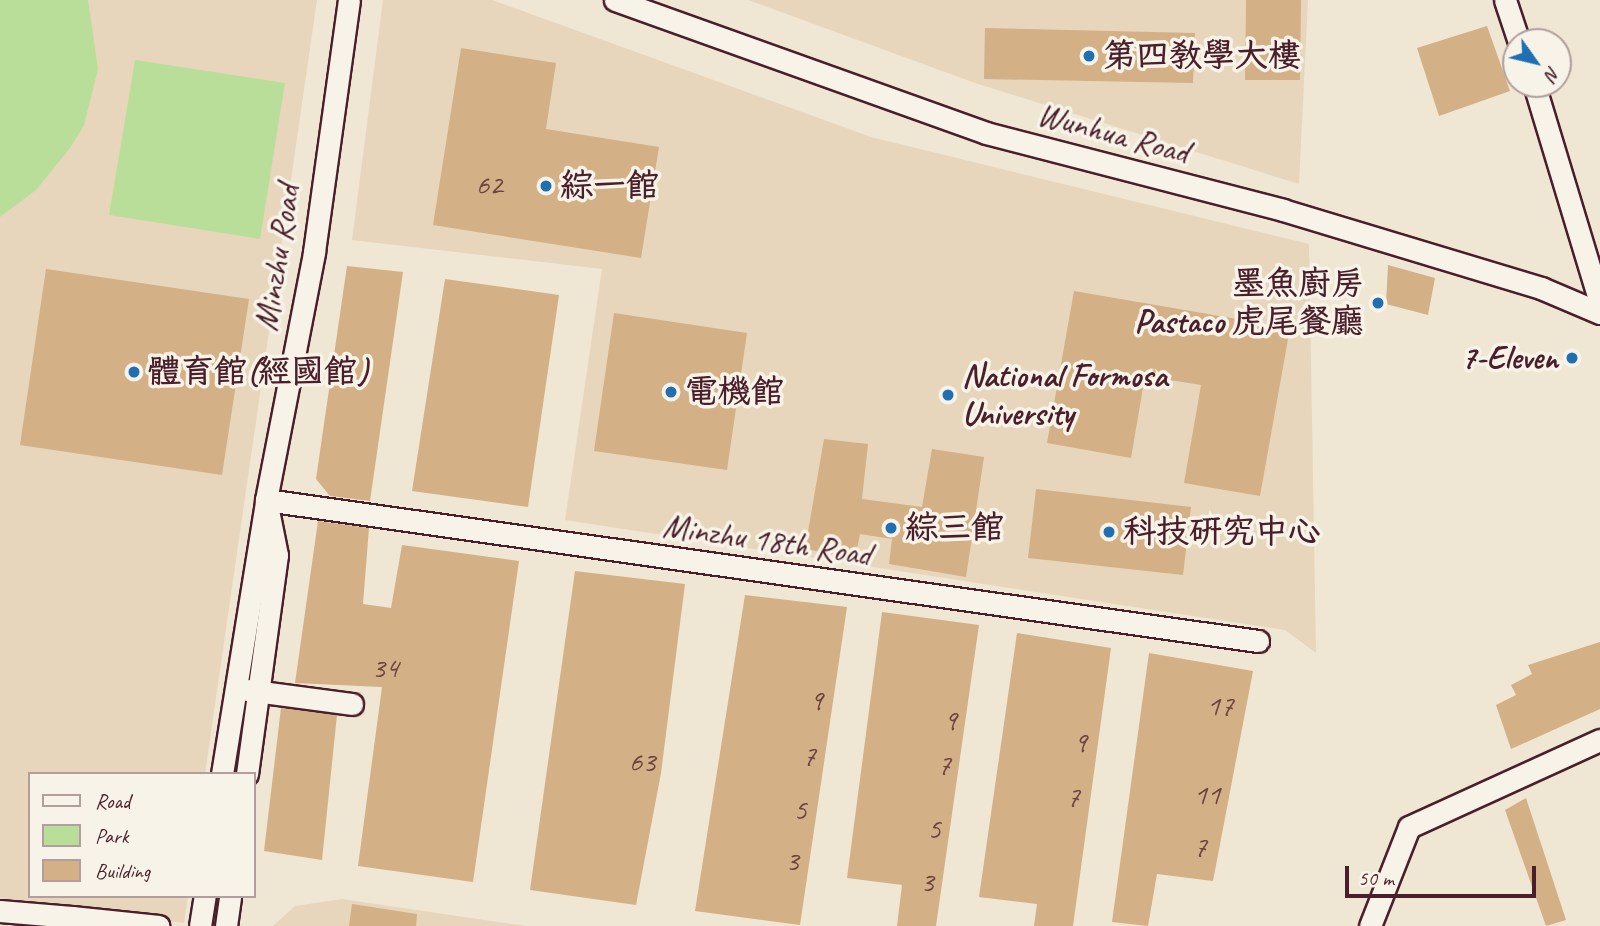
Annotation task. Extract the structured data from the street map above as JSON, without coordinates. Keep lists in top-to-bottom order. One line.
{"streets":{"street":["Wunhua Road","Minzhu Road","Minzhu 18th Road"]},"crossings":[["Minzhu Road","Minzhu 18th Road"]],"places":["第四教學大樓","綜一館","墨魚廚房 Pastaco 虎尾餐廳","7-Eleven","體育館(經國館)","電機館","National Formosa University","綜三館","科技研究中心"],"house_numbers":["62","34","9","17","9","9","7","63","7","11","7","5","5","7","3","3"],"legend":["Road","Park","Building"],"scale_bar":"50 m","north":"bottom right"}
